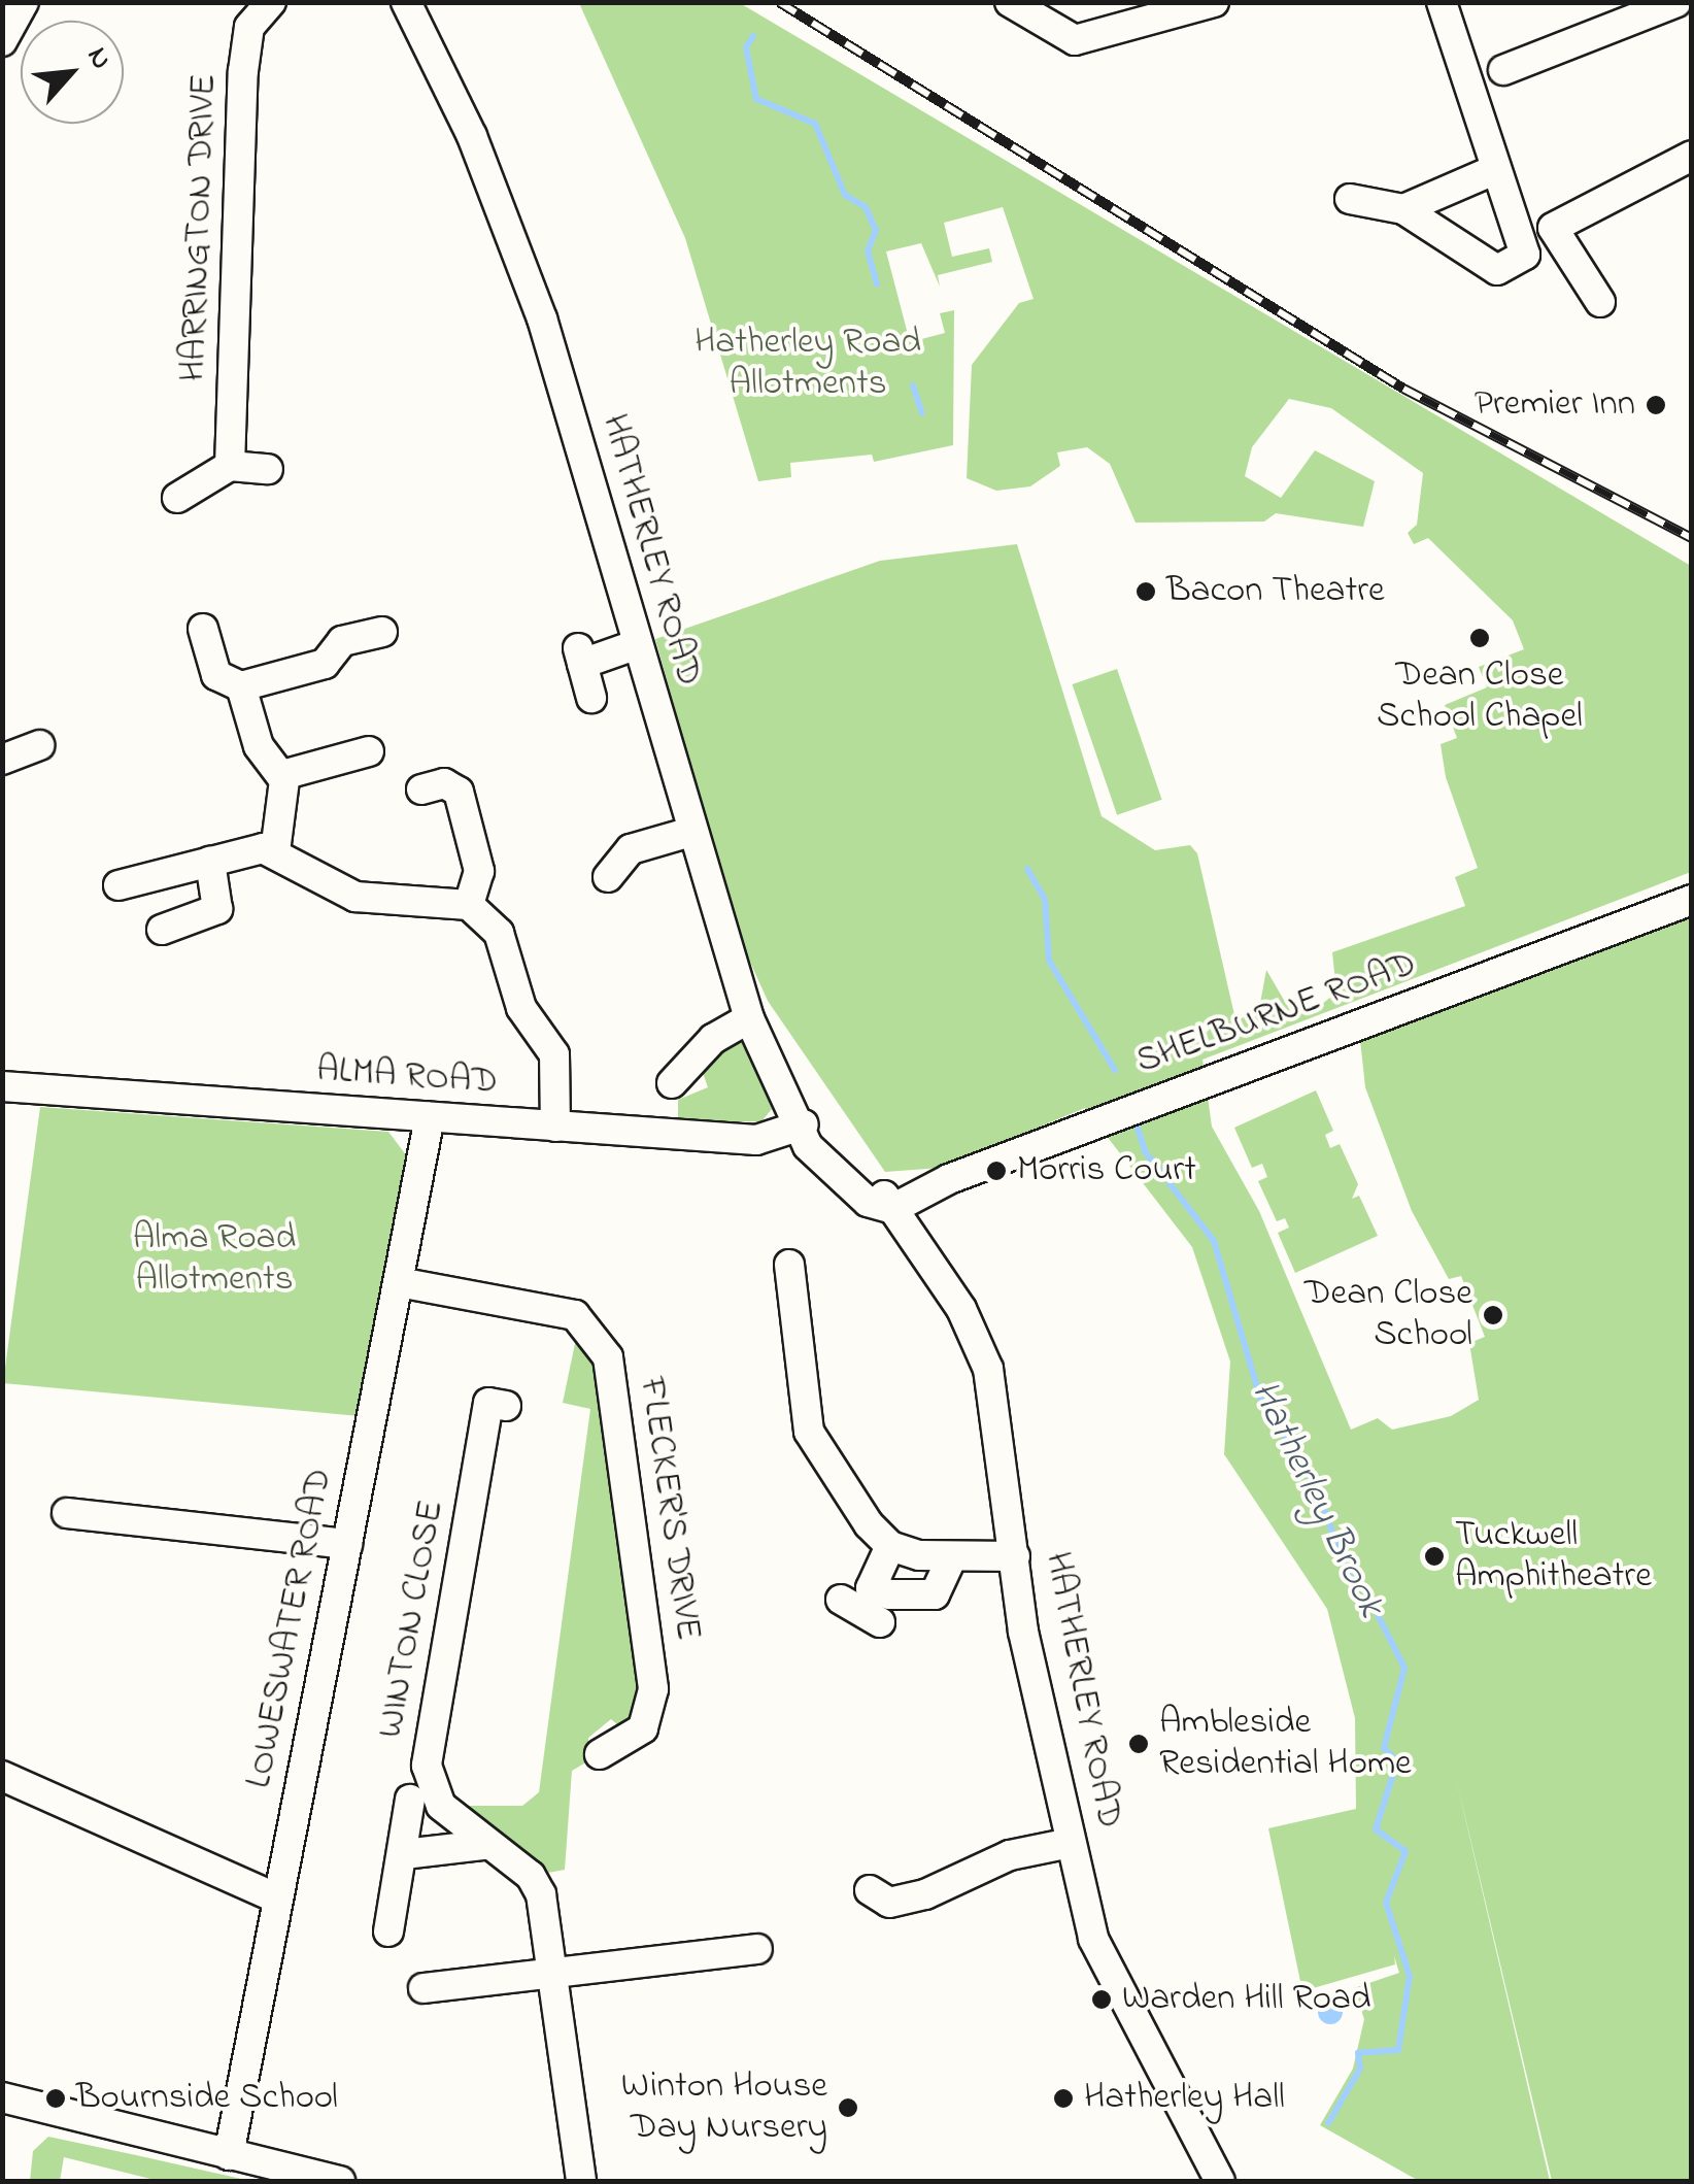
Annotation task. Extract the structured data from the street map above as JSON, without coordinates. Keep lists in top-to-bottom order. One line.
{"streets":{"street":["HARRINGTON DRIVE","HATHERLEY ROAD","SHELBURNE ROAD","ALMA ROAD","FLECKER'S DRIVE","WINTON CLOSE","LOWESWATER ROAD"]},"crossings":[["HATHERLEY ROAD","SHELBURNE ROAD"],["HATHERLEY ROAD","ALMA ROAD"],["ALMA ROAD","LOWESWATER ROAD"],["FLECKER'S DRIVE","LOWESWATER ROAD"]],"water":["Hatherley Brook"],"parks":["Hatherley Road Allotments","Alma Road Allotments"],"places":["Premier Inn","Bacon Theatre","Dean Close School Chapel","Morris Court","Dean Close School","Tuckwell Amphitheatre","Ambleside Residential Home","Warden Hill Road","Bournside School","Hatherley Hall","Winton House Day Nursery"],"north":"top right"}
